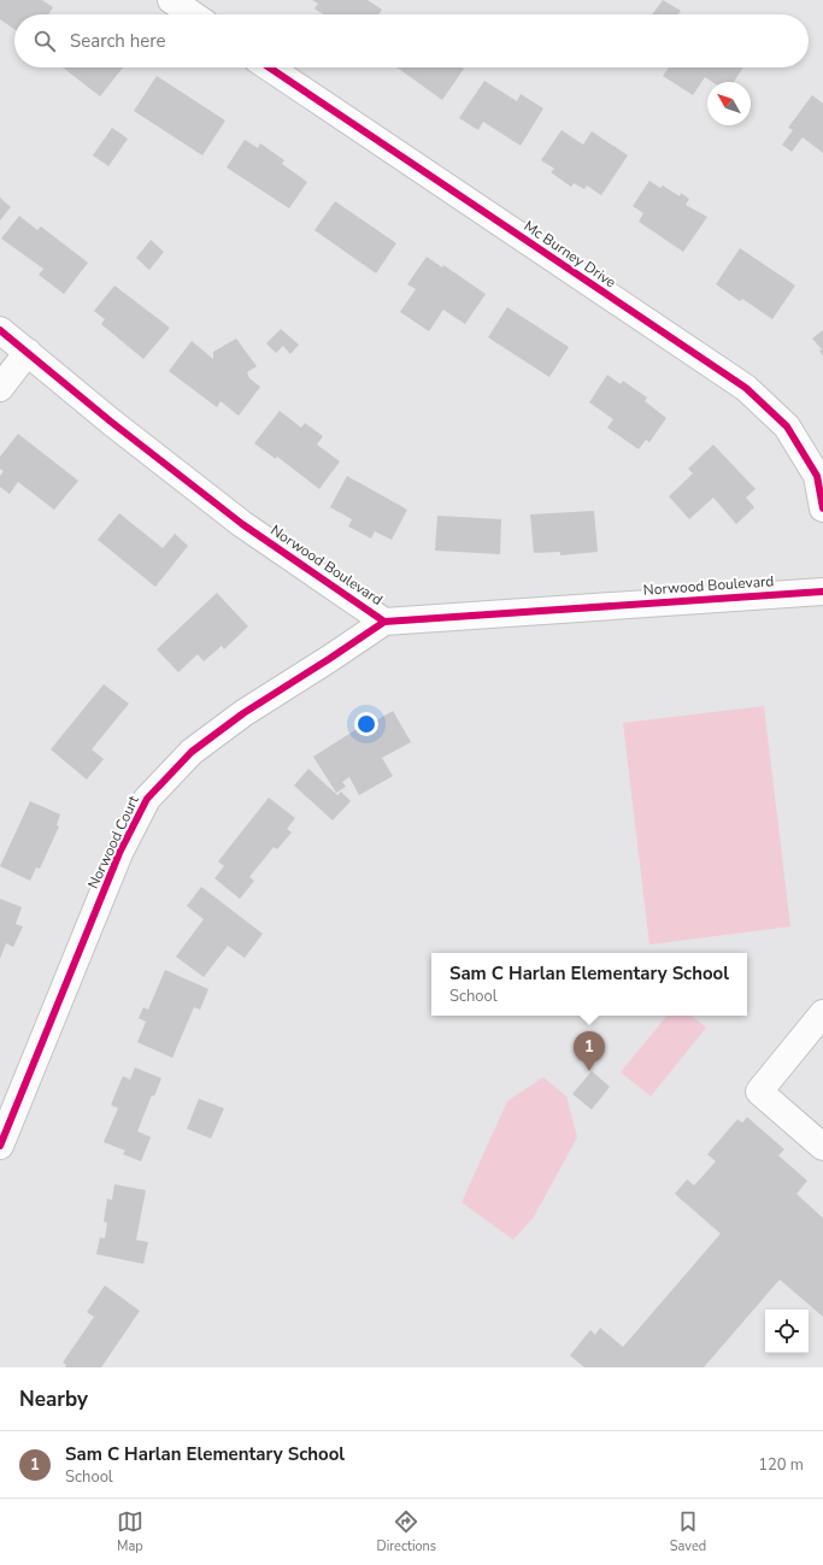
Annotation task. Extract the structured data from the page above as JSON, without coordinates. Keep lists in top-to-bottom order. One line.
{"streets":{"street":["Mc Burney Drive","Norwood Boulevard","Norwood Court"]},"crossings":[["Norwood Boulevard","Norwood Court"]],"north":"top left","page":{"search":"Search here","popup":["Sam C Harlan Elementary School","School"],"pins":"1","heading":"Nearby","list":[{"mark":"1","name":"Sam C Harlan Elementary School","note":"School","value":"120 m"}],"nav":["Map","Directions","Saved"]}}
